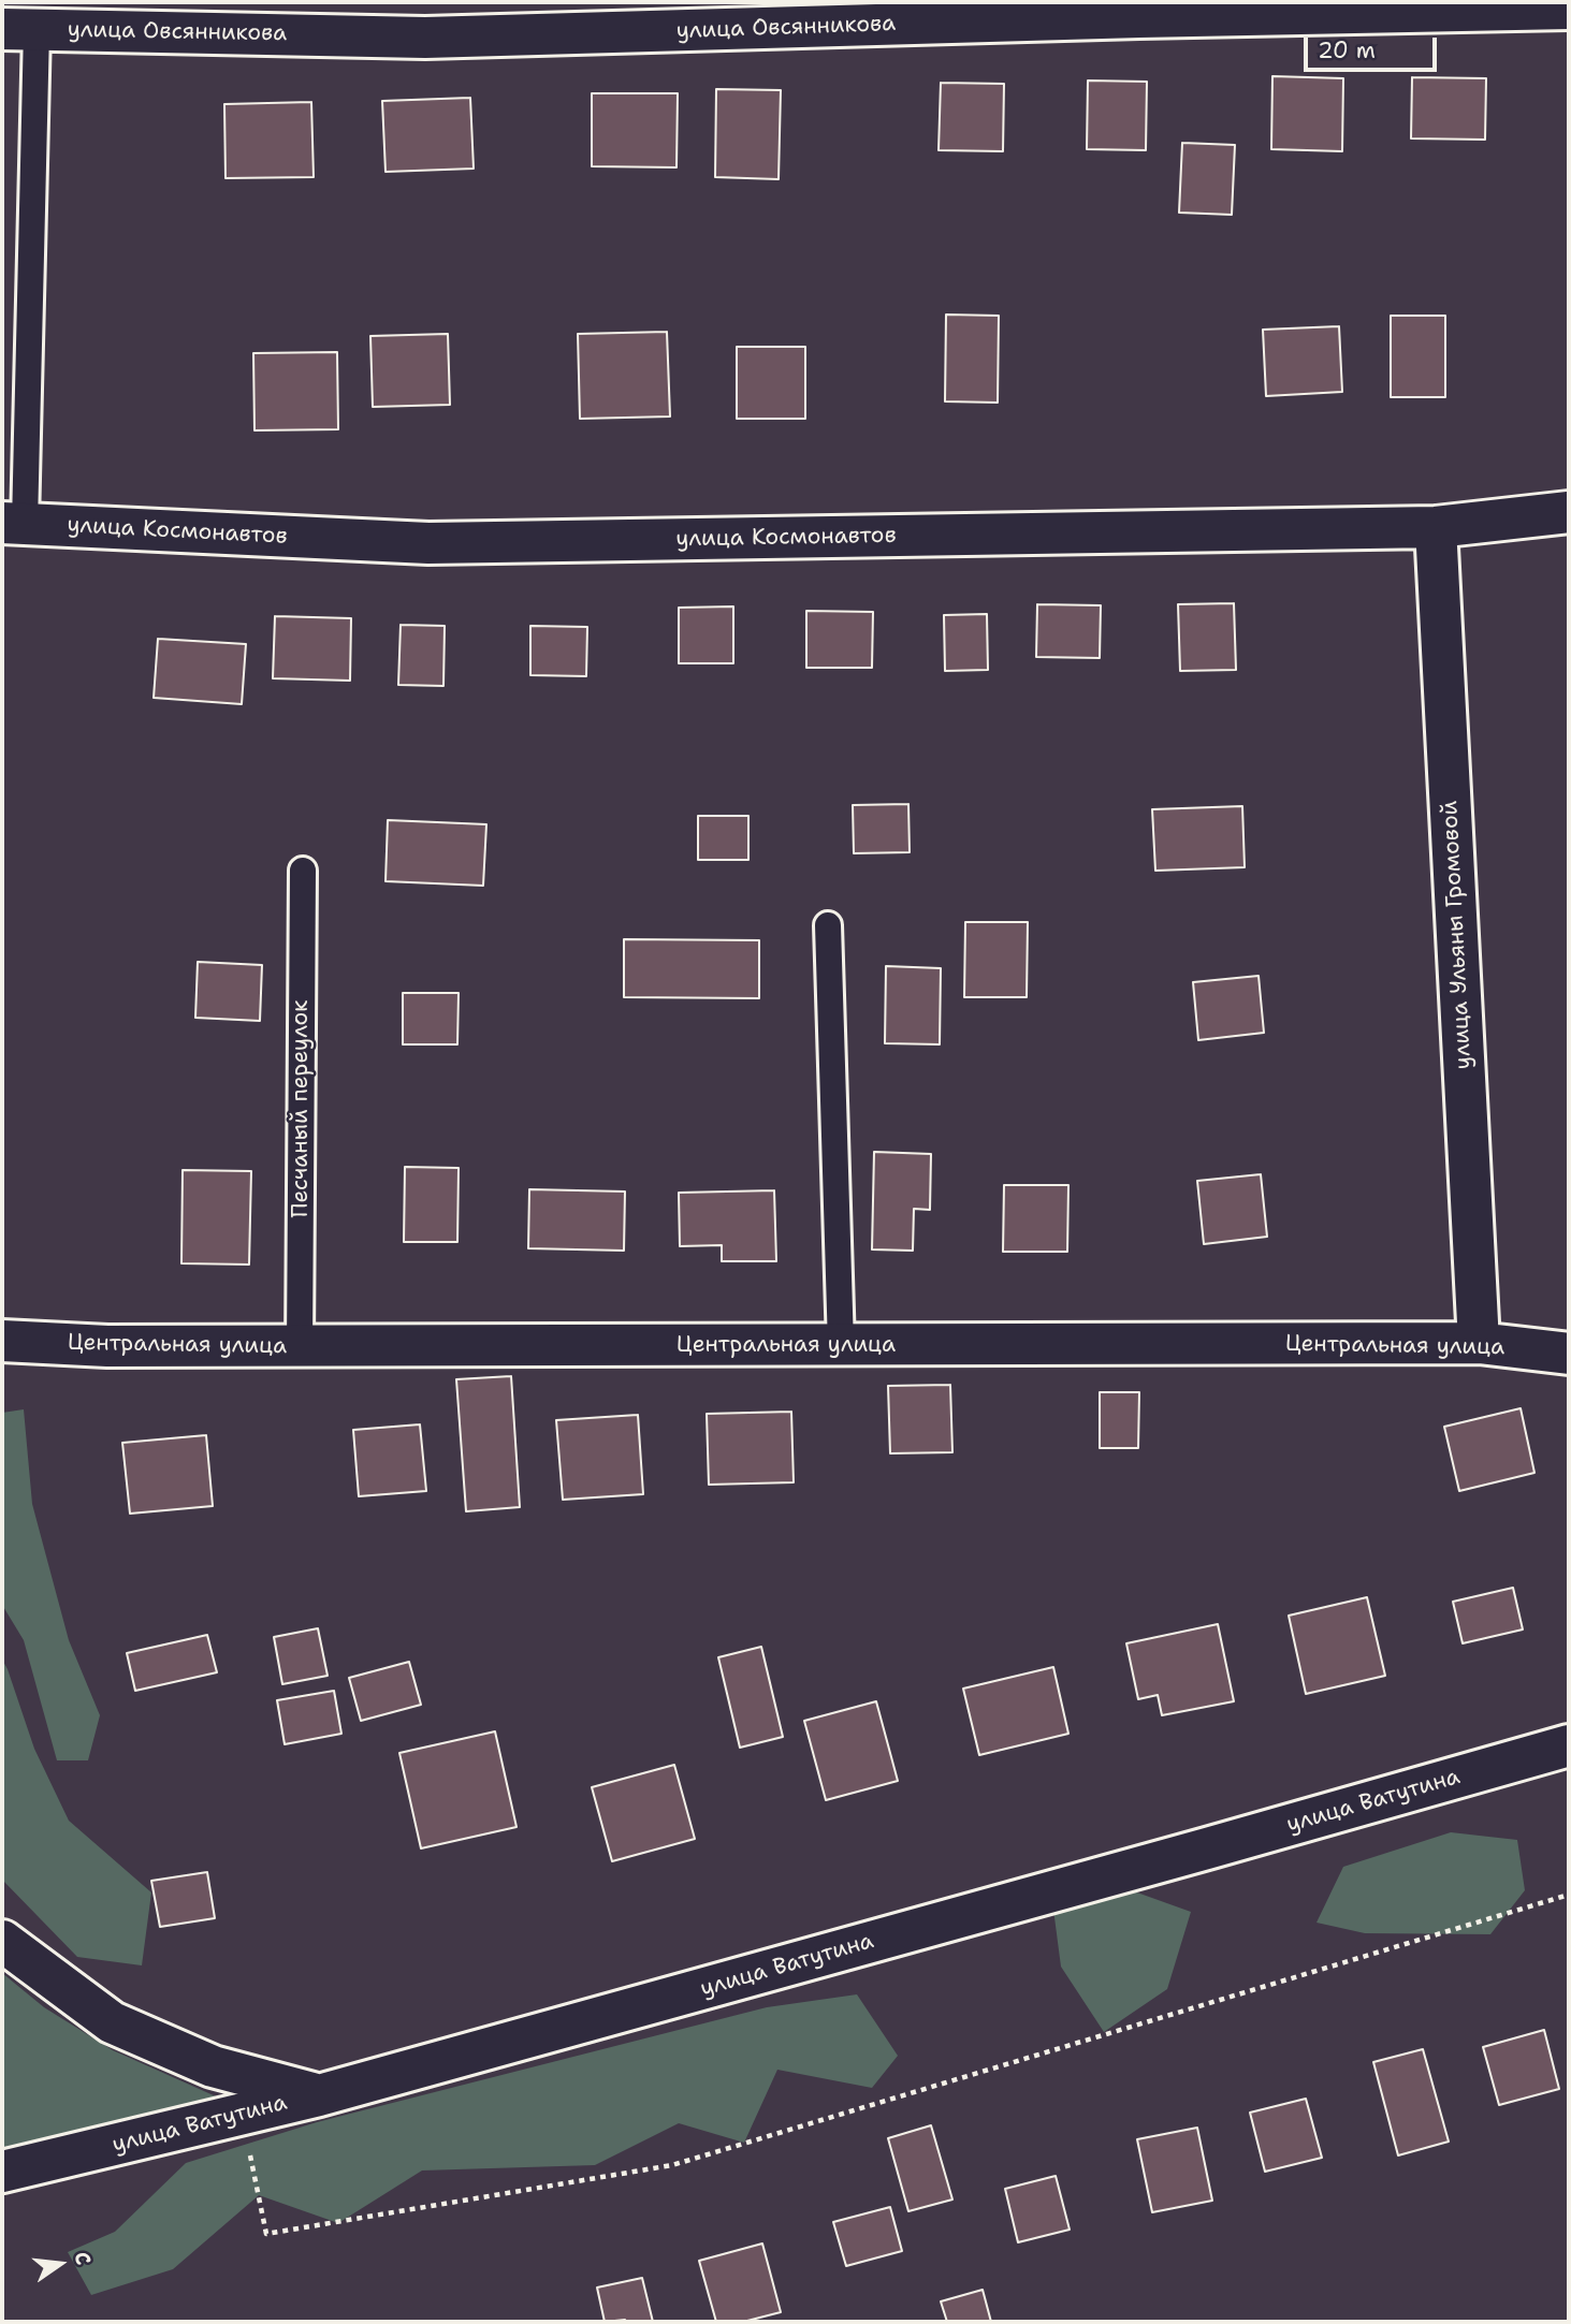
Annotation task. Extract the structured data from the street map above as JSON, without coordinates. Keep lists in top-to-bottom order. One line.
{"streets":{"street":["улица Овсянникова","улица Космонавтов","улица Ульяны Громовой","Центральная улица","улица Ватутина"],"lane":["Песчаный переулок"]},"crossings":[["улица Космонавтов","улица Ульяны Громовой"],["улица Ульяны Громовой","Центральная улица"],["Песчаный переулок","Центральная улица"]],"scale_bar":"20 m","north":"right"}
